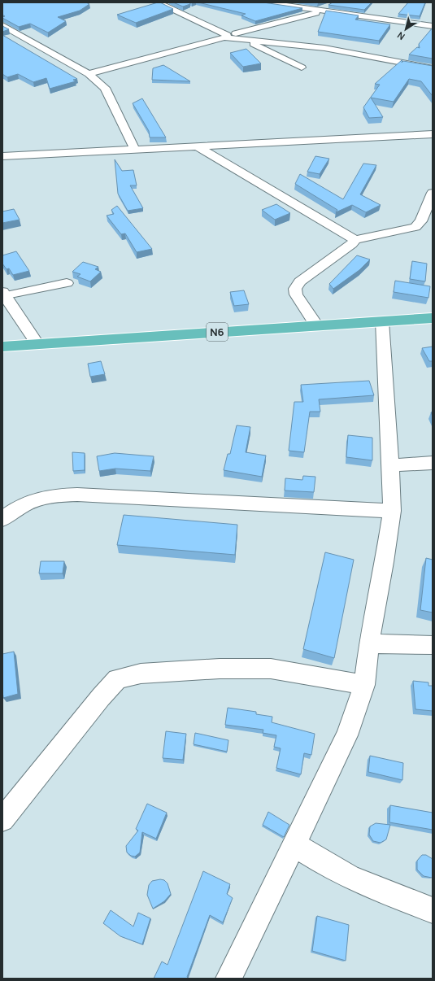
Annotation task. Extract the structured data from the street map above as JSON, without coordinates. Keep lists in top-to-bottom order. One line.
{"streets":{"highway":["N6"]},"north":"bottom left"}
